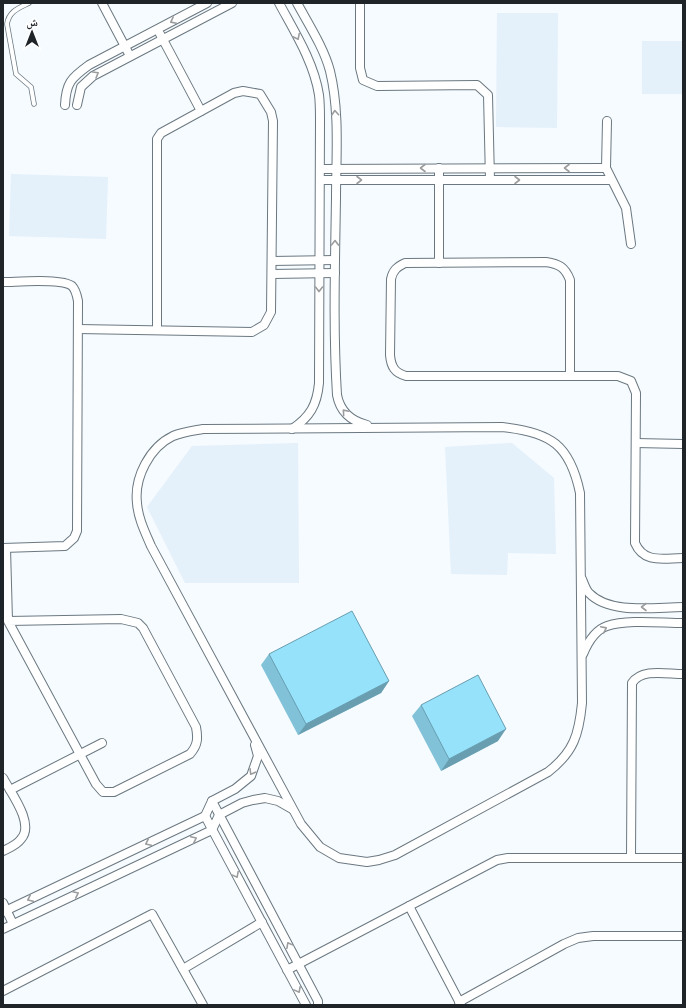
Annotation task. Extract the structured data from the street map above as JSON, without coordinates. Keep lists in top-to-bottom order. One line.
{"north":"top"}
